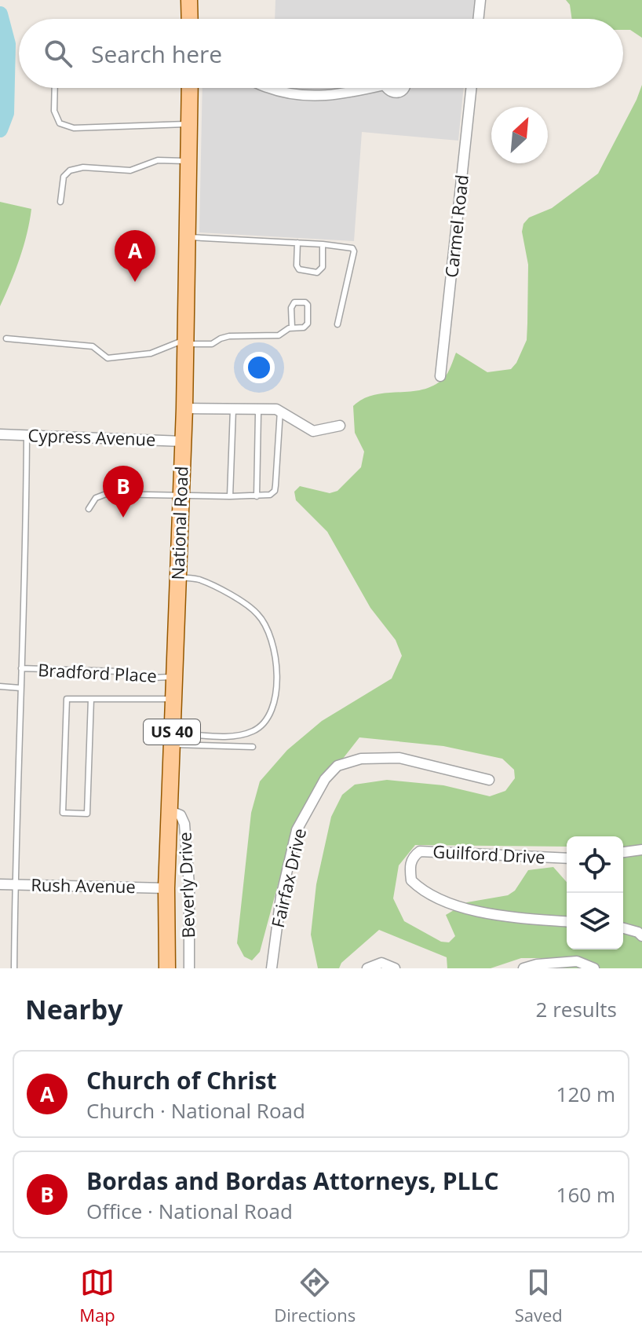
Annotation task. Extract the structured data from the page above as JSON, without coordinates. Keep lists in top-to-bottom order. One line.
{"streets":{"main road":["National Road","US 40"],"street":["Carmel Road","Cypress Avenue","Guilford Drive","Fairfax Drive","Beverly Drive","Rush Avenue"],"lane":["Bradford Place"]},"crossings":[["Cypress Avenue","National Road"],["National Road","Bradford Place"],["National Road","Beverly Drive"],["National Road","Rush Avenue"]],"north":"top right","page":{"search":"Search here","pins":["A","B"],"heading":["Nearby","2 results"],"list":[{"mark":"A","name":"Church of Christ","note":"Church · National Road","value":"120 m"},{"mark":"B","name":"Bordas and Bordas Attorneys, PLLC","note":"Office · National Road","value":"160 m"}],"nav":["Map","Directions","Saved"]}}
